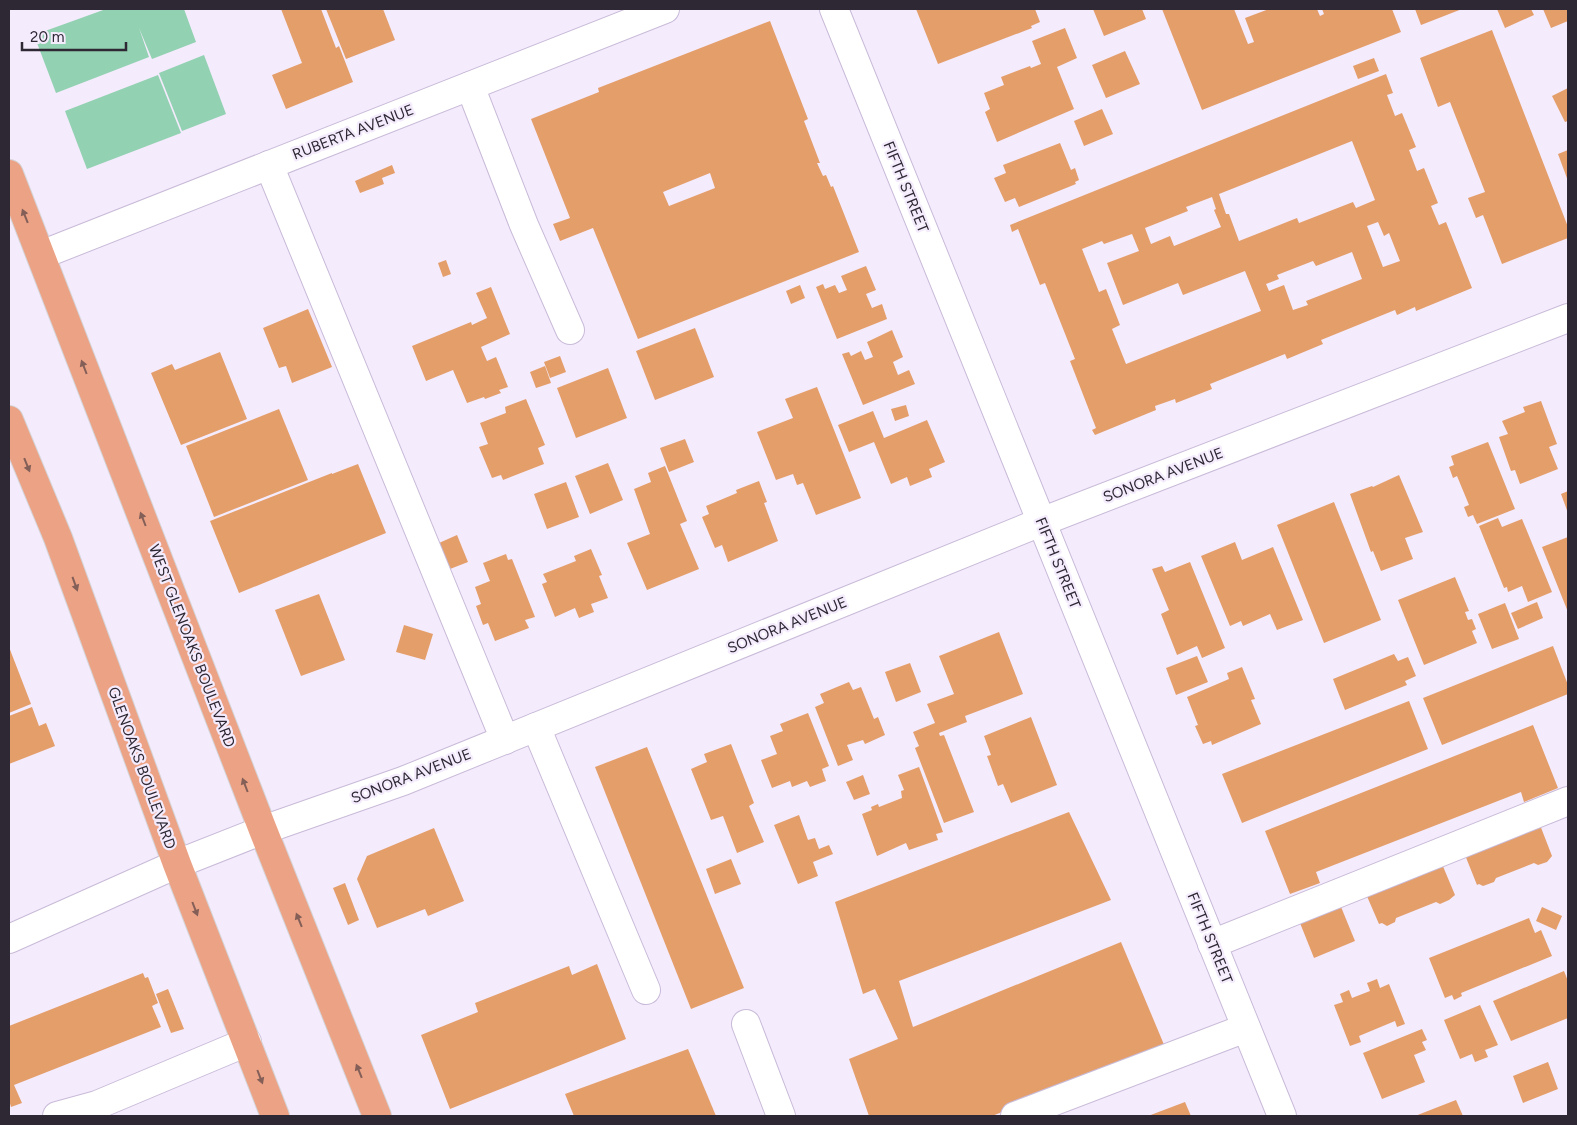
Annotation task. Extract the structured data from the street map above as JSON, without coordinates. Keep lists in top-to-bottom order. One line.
{"streets":{"main road":["WEST GLENOAKS BOULEVARD","GLENOAKS BOULEVARD"],"street":["RUBERTA AVENUE","FIFTH STREET","SONORA AVENUE"]},"crossings":[["RUBERTA AVENUE","WEST GLENOAKS BOULEVARD"],["FIFTH STREET","SONORA AVENUE"],["SONORA AVENUE","WEST GLENOAKS BOULEVARD"],["SONORA AVENUE","GLENOAKS BOULEVARD"]],"one_way":["WEST GLENOAKS BOULEVARD","GLENOAKS BOULEVARD"],"scale_bar":"20 m"}
